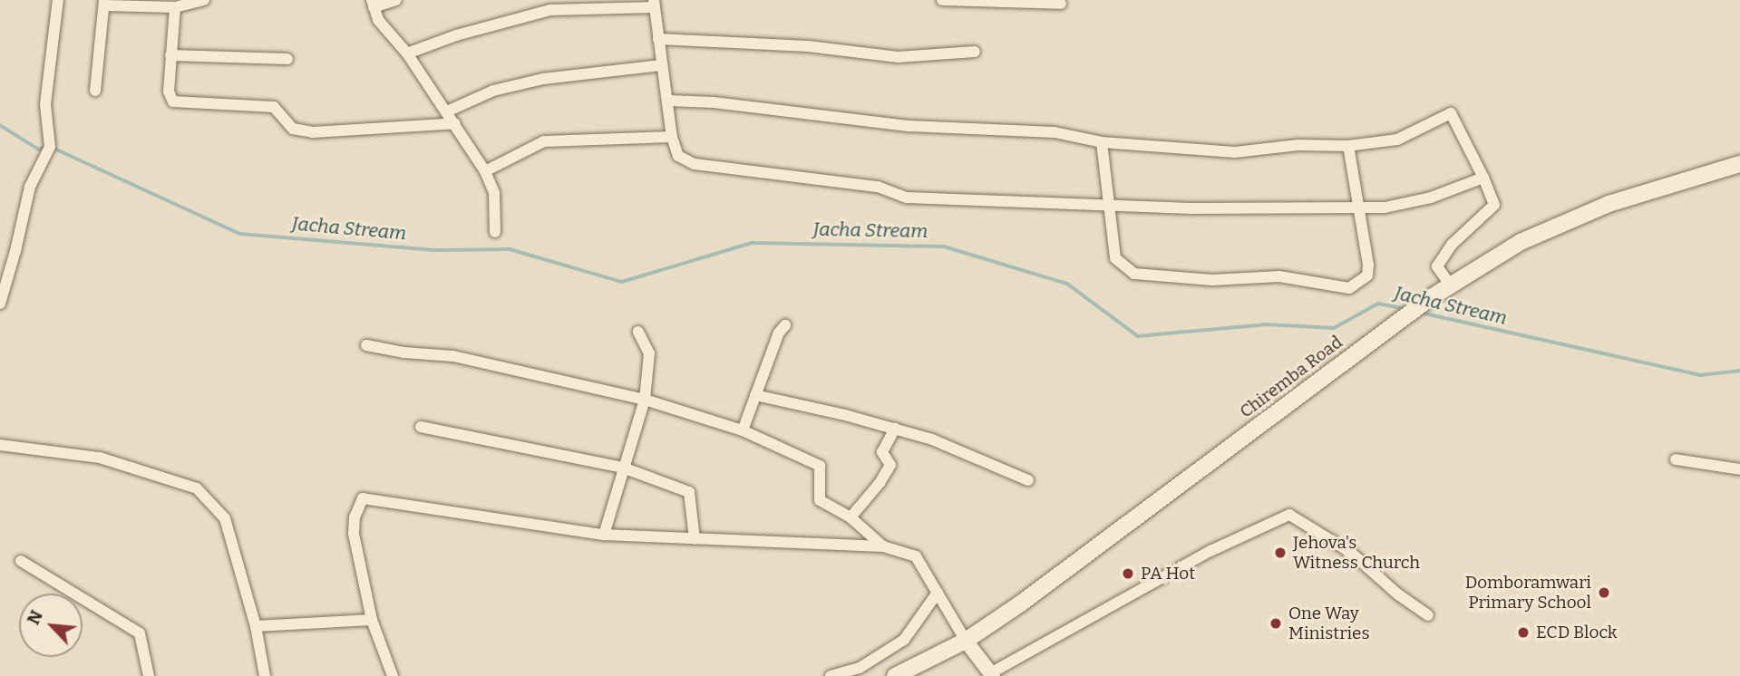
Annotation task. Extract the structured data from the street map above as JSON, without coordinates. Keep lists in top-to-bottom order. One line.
{"streets":{"main road":["Chiremba Road"]},"water":["Jacha Stream"],"places":["Jehova's Witness Church","PA Hot","Domboramwari Primary School","One Way Ministries","ECD Block"],"north":"top left"}
